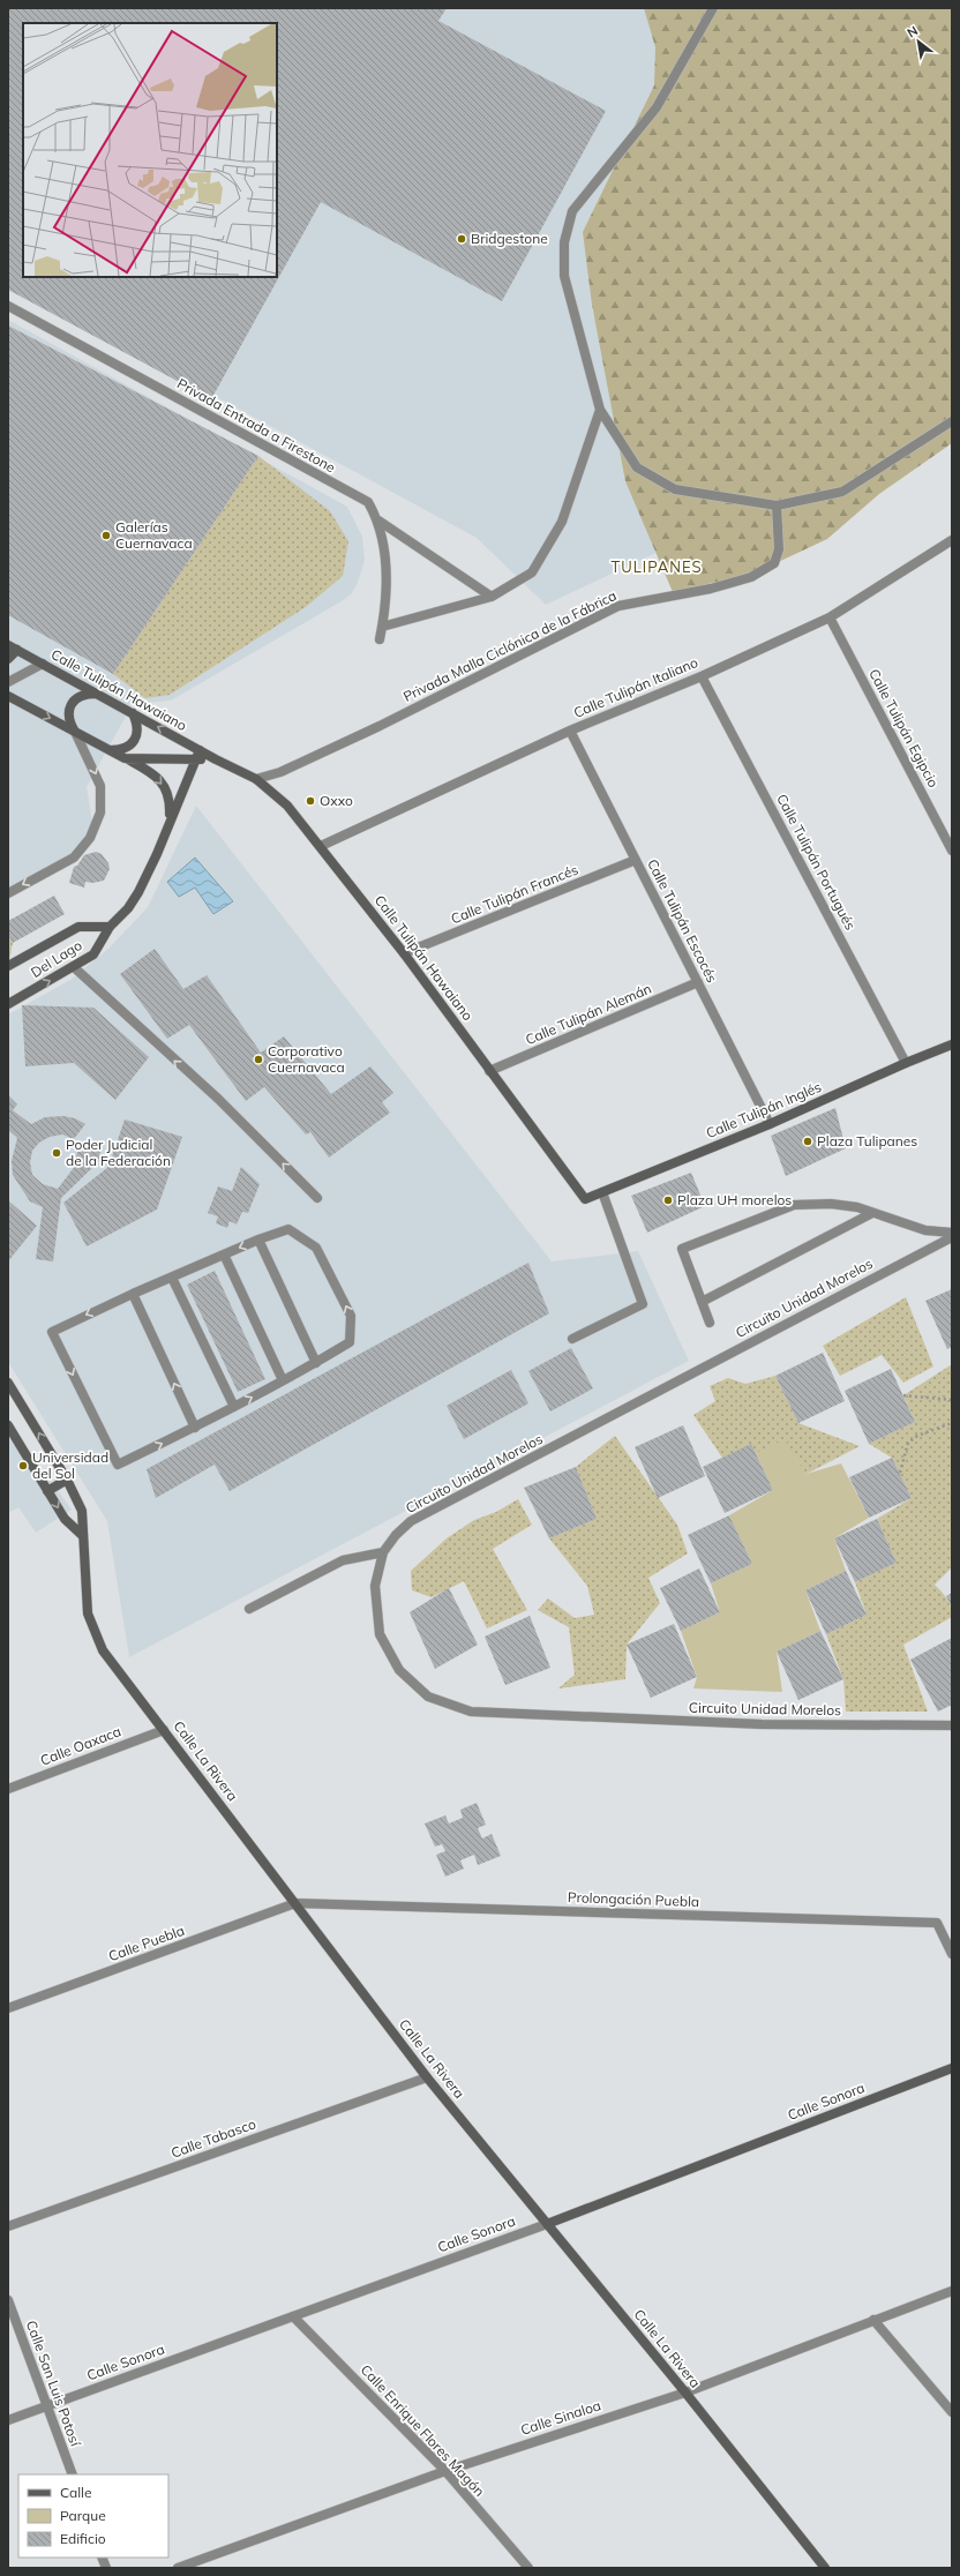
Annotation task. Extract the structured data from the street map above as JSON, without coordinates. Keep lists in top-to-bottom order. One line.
{"streets":{"street":["Privada Entrada a Firestone","Privada Malla Ciclónica de la Fábrica","Calle Tulipán Italiano","Calle Tulipán Hawaiano","Calle Tulipán Egipcio","Calle Tulipán Portugués","Calle Tulipán Francés","Calle Tulipán Escocés","Del Lago","Calle Tulipán Alemán","Calle Tulipán Inglés","Circuito Unidad Morelos","Calle Oaxaca","Calle La Rivera","Prolongación Puebla","Calle Puebla","Calle Sonora","Calle Tabasco","Calle San Luis Potosí","Calle Sinaloa","Calle Enrique Flores Magón"]},"crossings":[["Privada Malla Ciclónica de la Fábrica","Calle Tulipán Hawaiano"],["Calle Tulipán Italiano","Calle Tulipán Hawaiano"],["Calle Tulipán Italiano","Calle Tulipán Egipcio"],["Calle Tulipán Italiano","Calle Tulipán Portugués"],["Calle Tulipán Italiano","Calle Tulipán Escocés"],["Calle Tulipán Hawaiano","Calle Tulipán Francés"],["Calle Tulipán Hawaiano","Del Lago"],["Calle Tulipán Hawaiano","Calle Tulipán Alemán"],["Calle Tulipán Hawaiano","Calle Tulipán Inglés"],["Calle Tulipán Portugués","Calle Tulipán Inglés"],["Calle Tulipán Francés","Calle Tulipán Escocés"],["Calle Tulipán Escocés","Calle Tulipán Alemán"],["Calle Tulipán Escocés","Calle Tulipán Inglés"],["Calle Oaxaca","Calle La Rivera"],["Calle La Rivera","Prolongación Puebla"],["Calle La Rivera","Calle Puebla"],["Calle La Rivera","Calle Sonora"],["Calle La Rivera","Calle Tabasco"],["Calle La Rivera","Calle Sinaloa"],["Prolongación Puebla","Calle Puebla"],["Calle Sonora","Calle San Luis Potosí"],["Calle Sonora","Calle Enrique Flores Magón"],["Calle Sinaloa","Calle Enrique Flores Magón"]],"districts":["TULIPANES"],"places":["Bridgestone","Galerías Cuernavaca","Oxxo","Corporativo Cuernavaca","Plaza Tulipanes","Poder Judicial de la Federación","Plaza UH morelos","Universidad del Sol"],"legend":["Calle","Parque","Edificio"],"north":"top left"}
